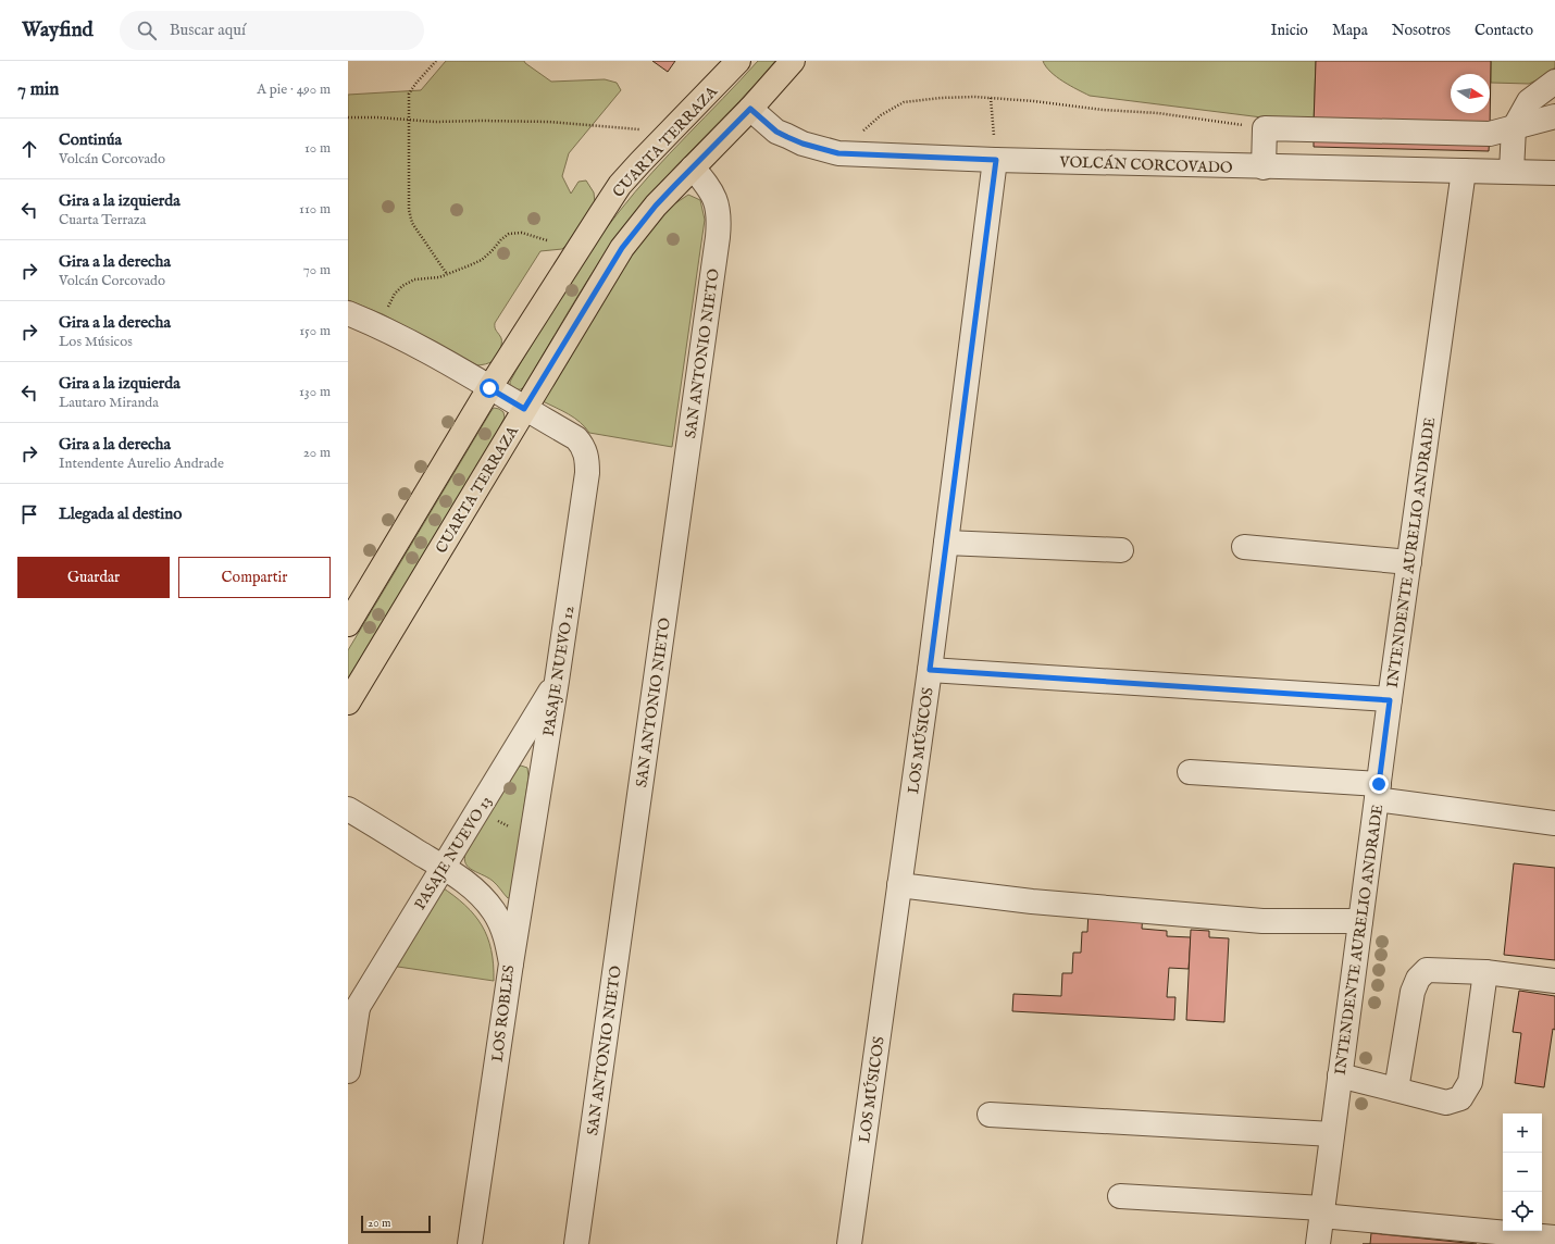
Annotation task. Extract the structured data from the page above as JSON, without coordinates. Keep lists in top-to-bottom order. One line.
{"streets":{"main road":["CUARTA TERRAZA"],"street":["VOLCÁN CORCOVADO","SAN ANTONIO NIETO","INTENDENTE AURELIO ANDRADE","PASAJE NUEVO 12","LOS MÚSICOS","PASAJE NUEVO 13","LOS ROBLES"]},"crossings":[["CUARTA TERRAZA","VOLCÁN CORCOVADO"],["CUARTA TERRAZA","SAN ANTONIO NIETO"],["CUARTA TERRAZA","PASAJE NUEVO 12"],["VOLCÁN CORCOVADO","INTENDENTE AURELIO ANDRADE"],["VOLCÁN CORCOVADO","LOS MÚSICOS"],["PASAJE NUEVO 12","PASAJE NUEVO 13"],["PASAJE NUEVO 12","LOS ROBLES"],["PASAJE NUEVO 13","LOS ROBLES"]],"scale_bar":"20 m","north":"right","page":{"header":"Wayfind","search":"Buscar aquí","nav":["Inicio","Mapa","Nosotros","Contacto"],"heading":["7 min","A pie · 490 m"],"list":[["Continúa","Volcán Corcovado","10 m"],["Gira a la izquierda","Cuarta Terraza","110 m"],["Gira a la derecha","Volcán Corcovado","70 m"],["Gira a la derecha","Los Músicos","150 m"],["Gira a la izquierda","Lautaro Miranda","130 m"],["Gira a la derecha","Intendente Aurelio Andrade","20 m"],"Llegada al destino"],"buttons":["Guardar","Compartir"],"map_buttons":["+","−"],"scale":"20 m"}}
